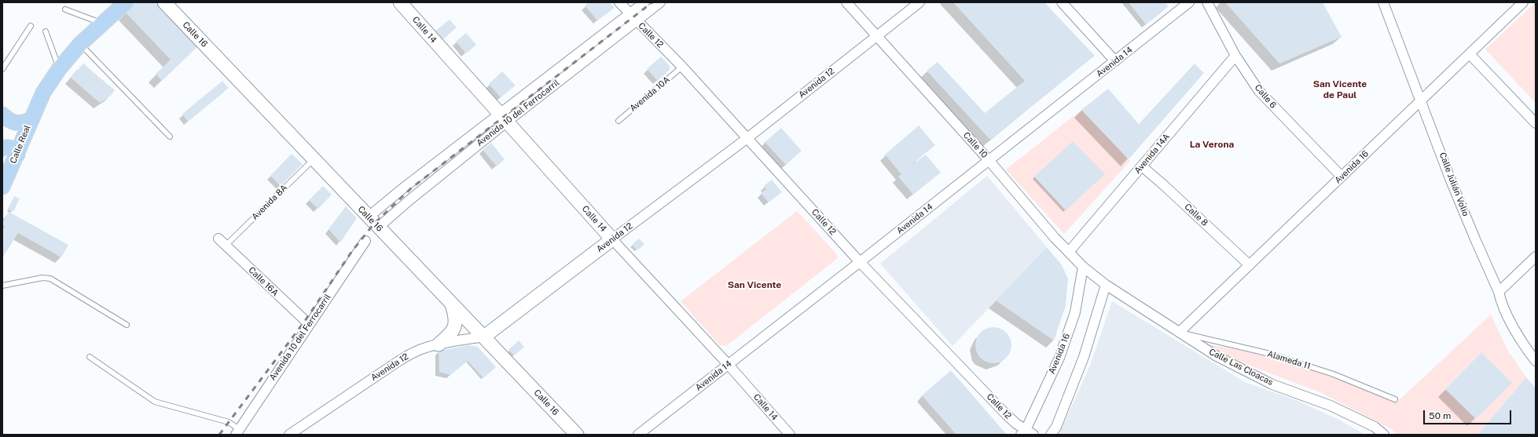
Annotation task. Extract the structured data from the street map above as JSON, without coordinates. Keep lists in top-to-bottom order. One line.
{"streets":{"main road":["Calle 14","Calle 16","Avenida 12","Calle Real"],"street":["Calle 12","Avenida 14","Calle 6","Avenida 10 del Ferrocarril","Calle 10","Avenida 14A","Avenida 16","Calle Julián Volio","Calle 8","Calle 16A","Calle Las Cloacas"],"lane":["Avenida 10A","Avenida 8A","Alameda 11"]},"crossings":[["Calle 14","Avenida 14"],["Calle 14","Avenida 12"],["Calle 14","Avenida 10 del Ferrocarril"],["Calle 16","Avenida 12"],["Calle 16","Avenida 10 del Ferrocarril"],["Calle 16","Avenida 8A"],["Calle 12","Avenida 14"],["Calle 12","Avenida 12"],["Calle 12","Avenida 10A"],["Calle 12","Avenida 10 del Ferrocarril"],["Calle 12","Avenida 16"],["Avenida 14","Calle 10"],["Avenida 12","Calle 10"],["Calle 6","Avenida 14A"],["Calle 6","Avenida 16"],["Avenida 10 del Ferrocarril","Calle 16A"],["Calle 10","Avenida 14A"],["Calle 10","Avenida 16"],["Calle 10","Calle Las Cloacas"],["Avenida 14A","Calle 8"],["Avenida 16","Calle Julián Volio"],["Avenida 16","Calle 8"],["Avenida 16","Alameda 11"],["Avenida 16","Calle Las Cloacas"],["Avenida 8A","Calle 16A"],["Alameda 11","Calle Las Cloacas"]],"districts":["San Vicente de Paul","La Verona","San Vicente"],"scale_bar":"50 m"}
